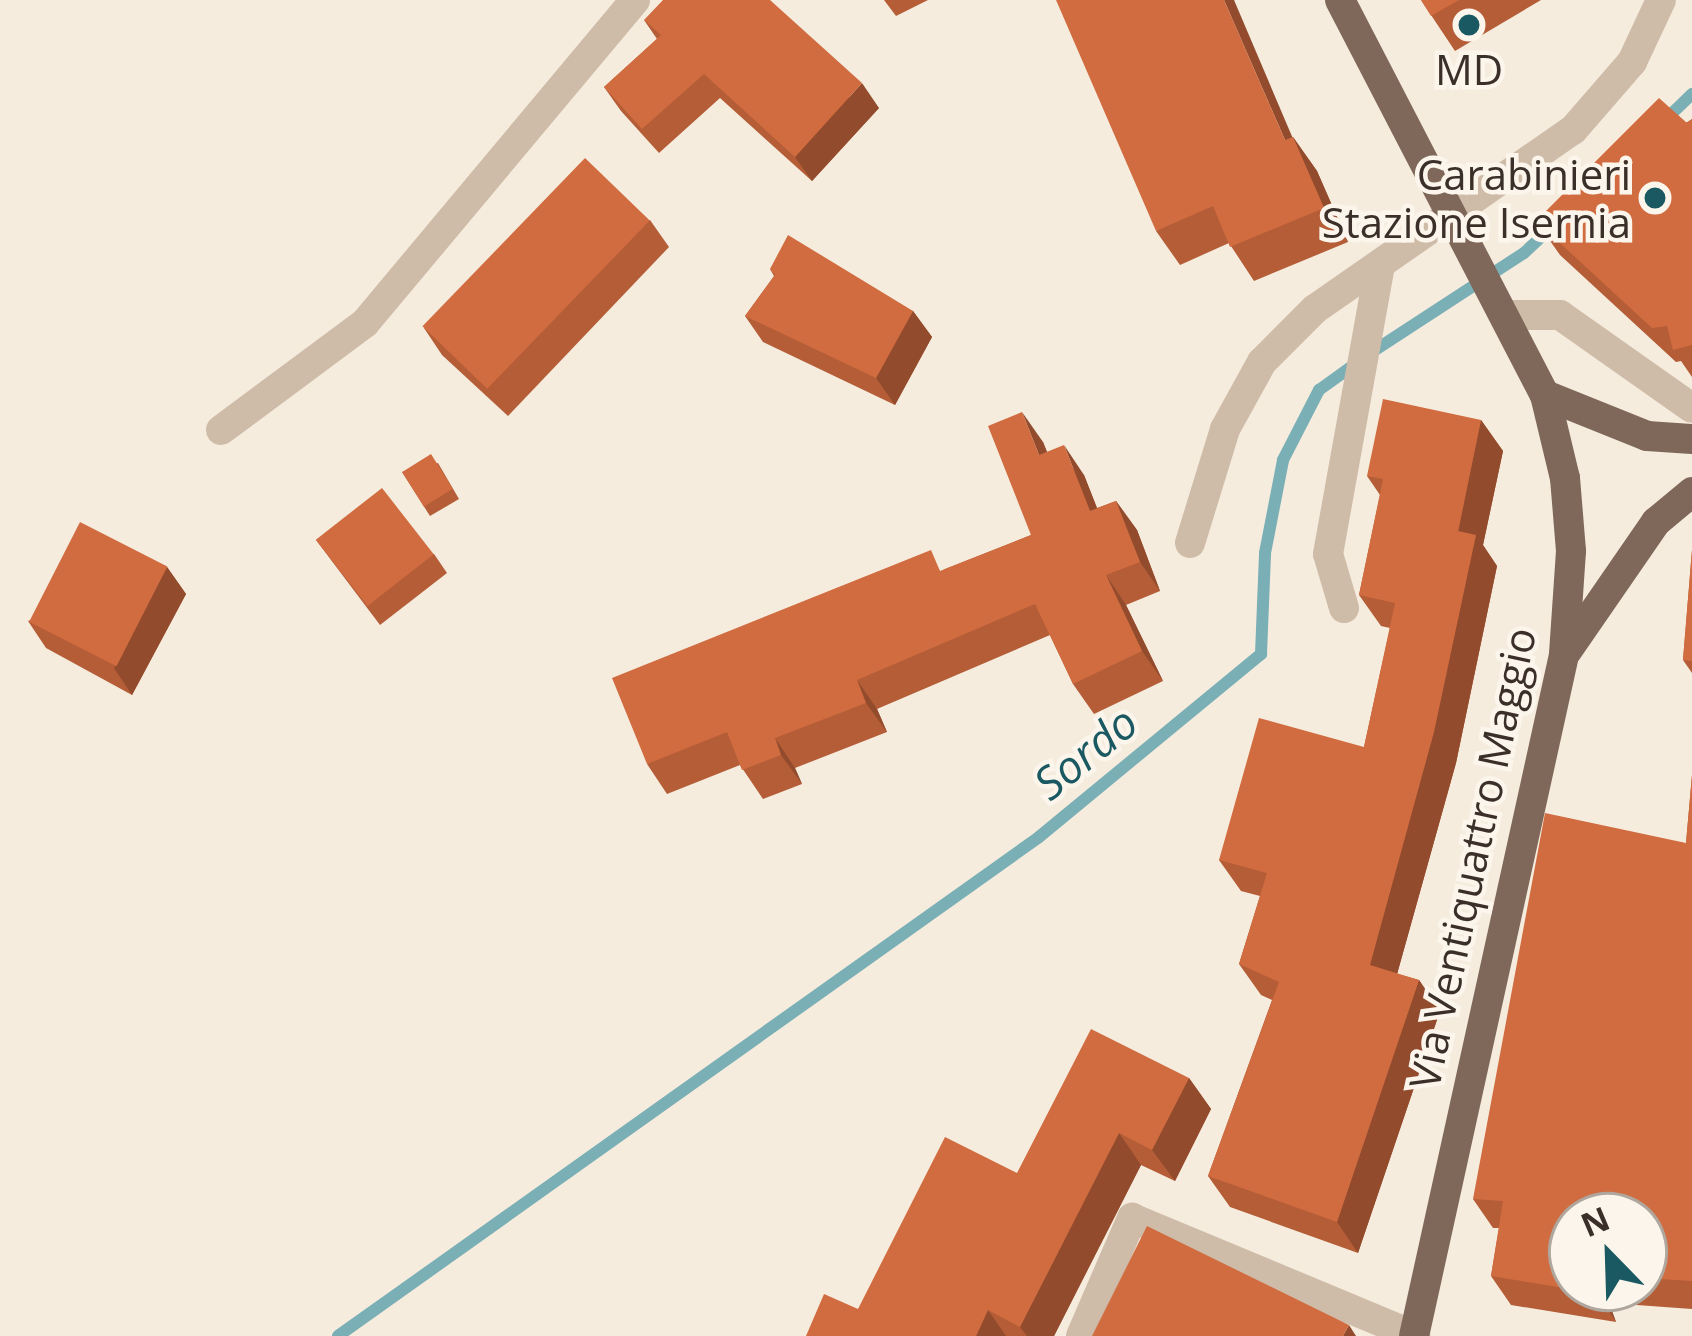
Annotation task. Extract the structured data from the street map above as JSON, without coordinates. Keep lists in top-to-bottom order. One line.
{"streets":{"main road":["Via Ventiquattro Maggio"]},"water":["Sordo"],"places":["MD","Carabinieri Stazione Isernia"],"north":"top left"}
